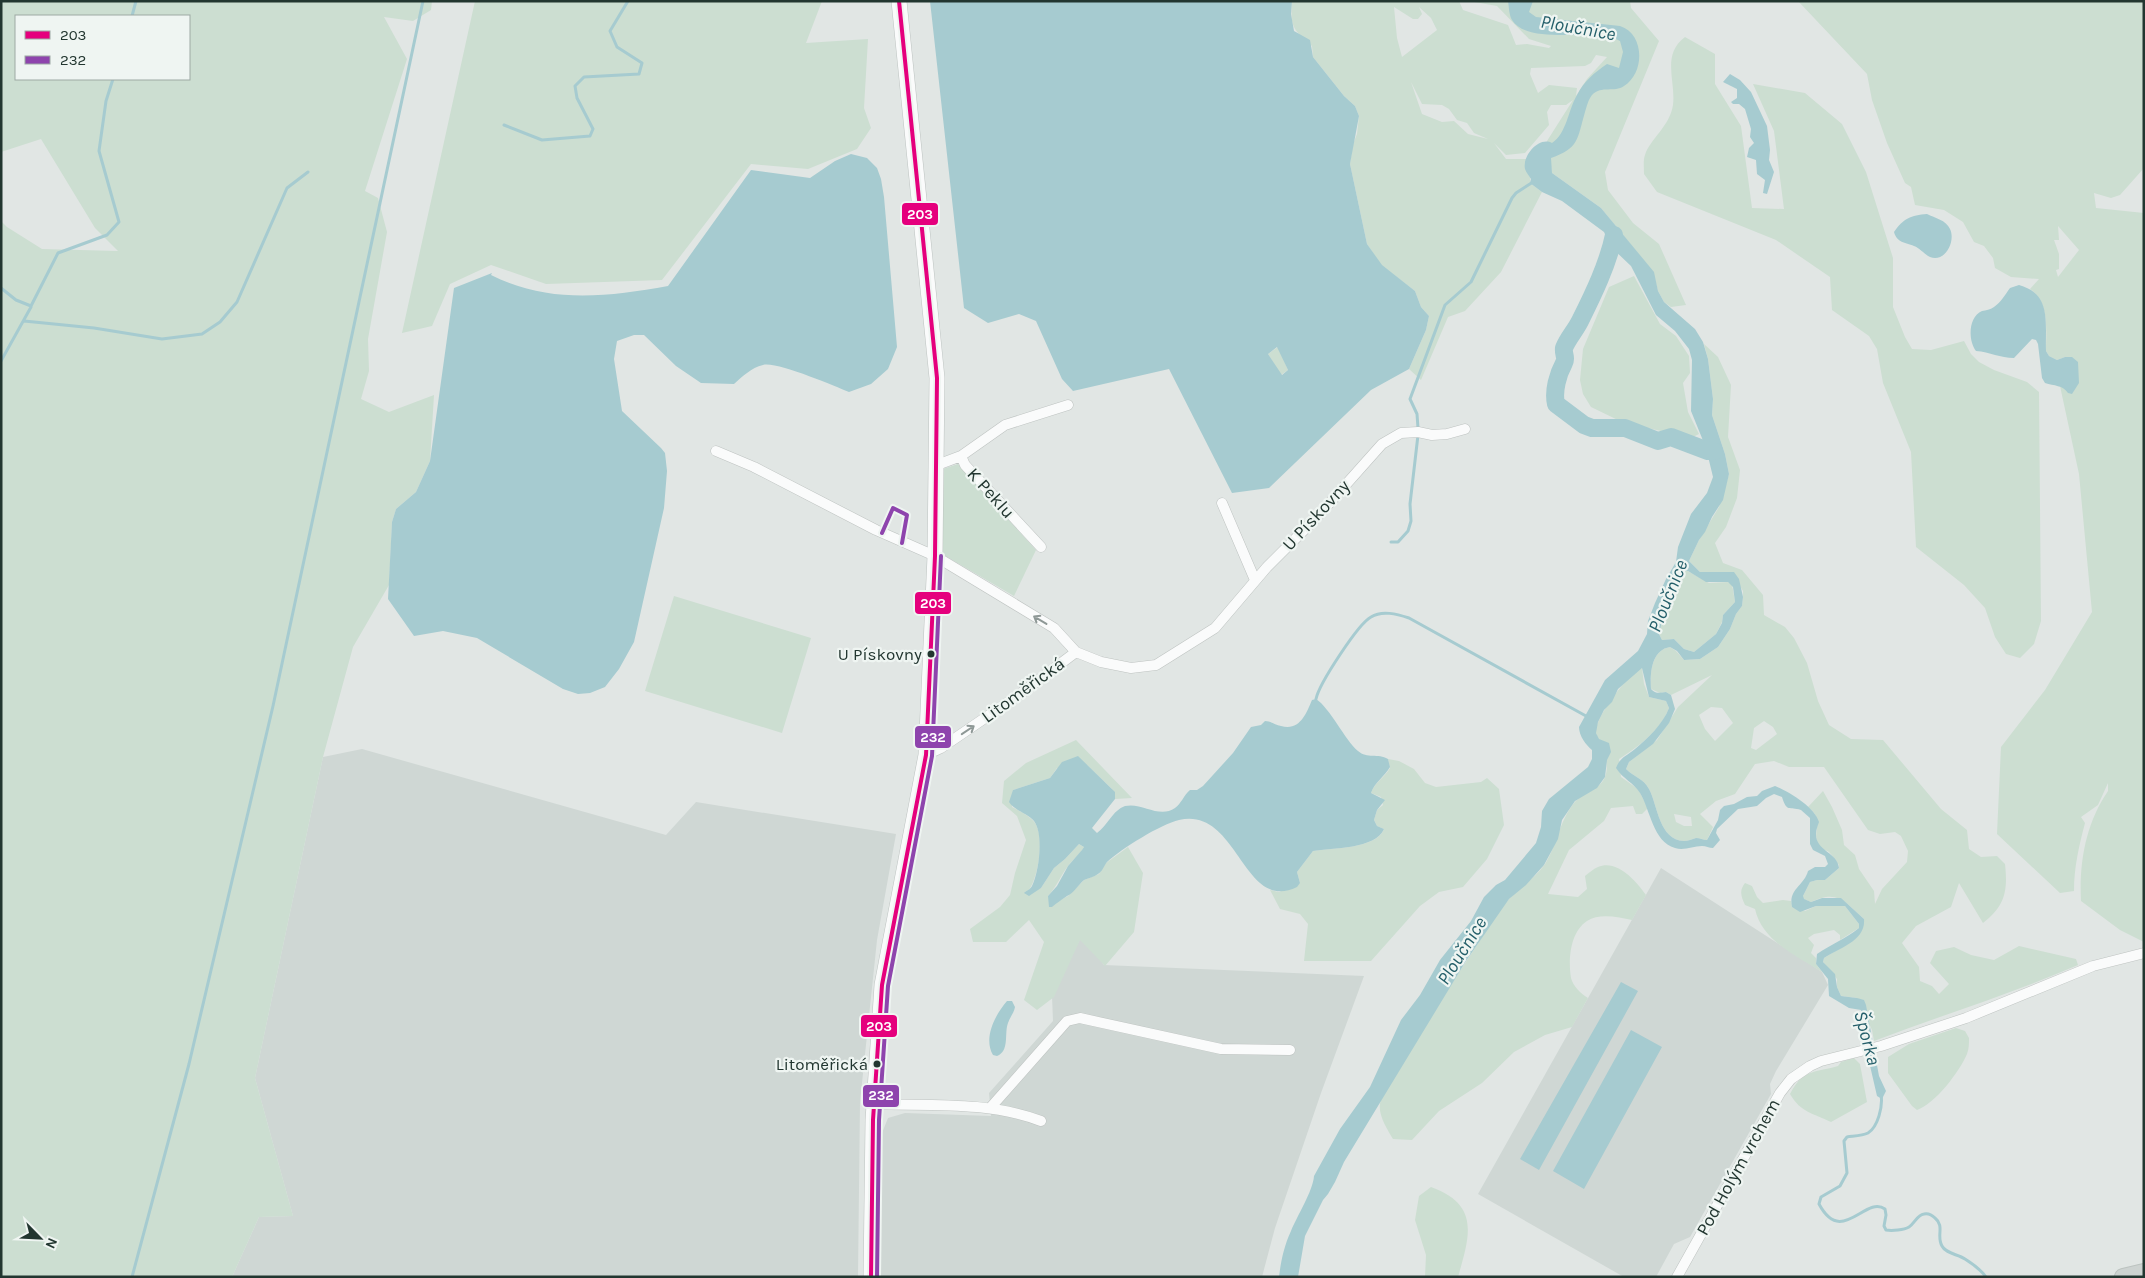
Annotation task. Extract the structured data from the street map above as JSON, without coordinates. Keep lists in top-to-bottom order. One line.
{"streets":{"street":["K Peklu","U Pískovny","Litoměřická","Pod Holým vrchem"]},"crossings":[["U Pískovny","Litoměřická"]],"water":["Ploučnice","Šporka"],"places":["U Pískovny","Litoměřická"],"lines":["transit line 203","transit line 232"],"legend":["203","232"],"north":"bottom right"}
